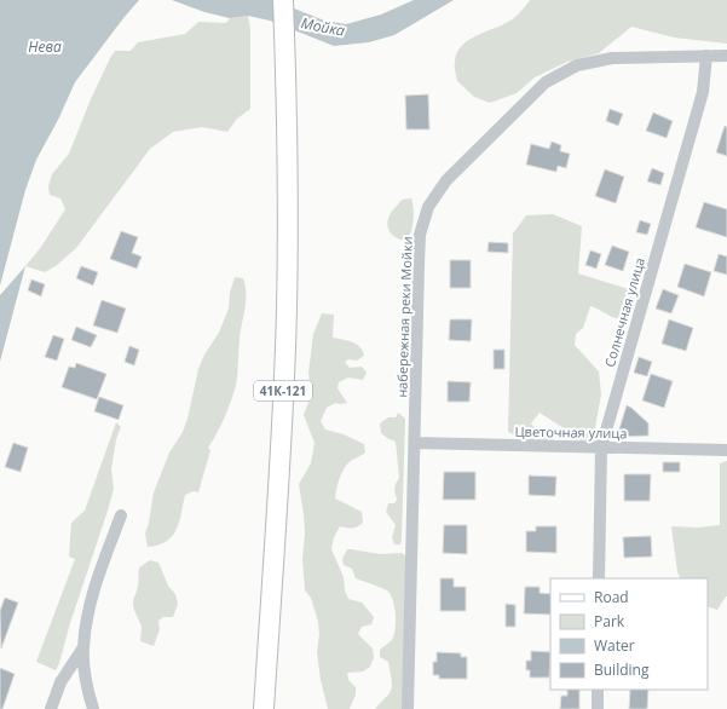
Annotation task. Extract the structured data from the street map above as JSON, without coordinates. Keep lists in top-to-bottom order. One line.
{"streets":{"main road":["41К-121"],"street":["Солнечная улица","набережная реки Мойки","Цветочная улица"]},"crossings":[["Солнечная улица","набережная реки Мойки"],["Солнечная улица","Цветочная улица"],["набережная реки Мойки","Цветочная улица"]],"water":["Мойка","Нева"],"legend":["Road","Park","Water","Building"]}
